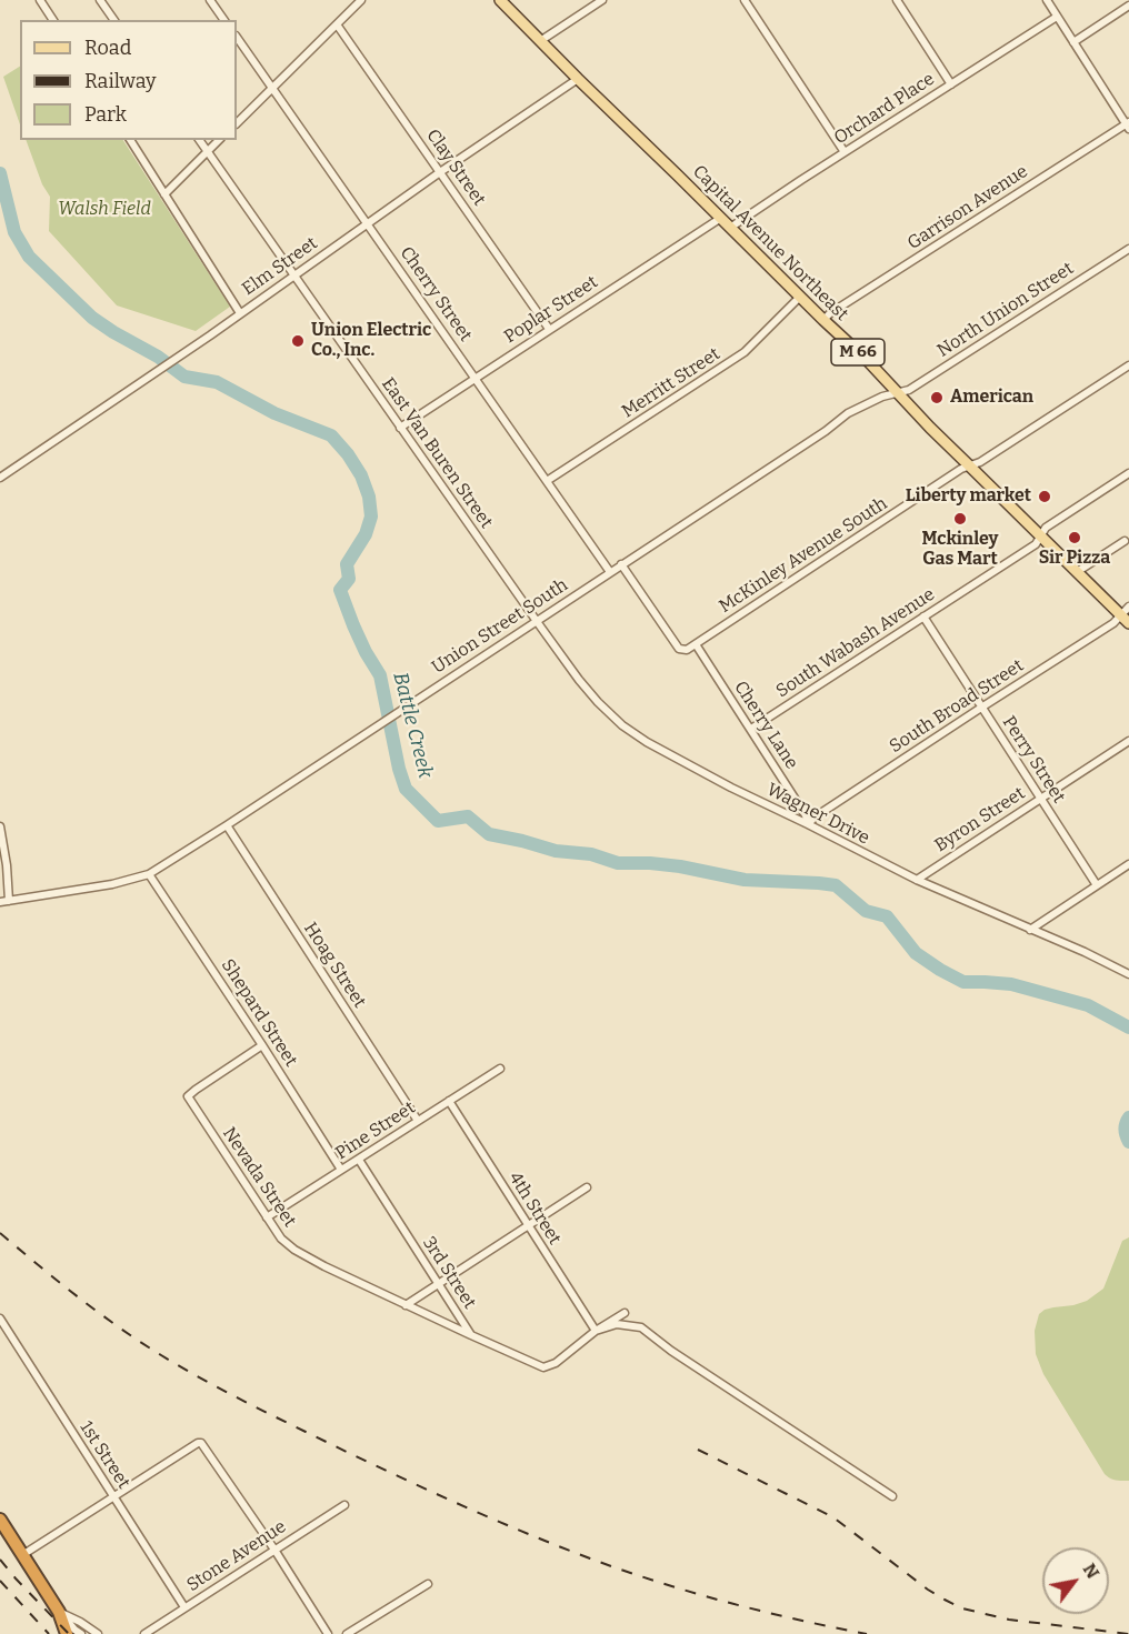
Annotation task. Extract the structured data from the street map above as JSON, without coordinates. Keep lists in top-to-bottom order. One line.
{"streets":{"main road":["Capital Avenue Northeast","M 66"],"street":["Orchard Place","Clay Street","Garrison Avenue","Elm Street","Cherry Street","Poplar Street","North Union Street","Merritt Street","East Van Buren Street","McKinley Avenue South","Union Street South","South Wabash Avenue","South Broad Street","Cherry Lane","Perry Street","Wagner Drive","Byron Street","Hoag Street","Shepard Street","Pine Street","Nevada Street","4th Street","3rd Street","1st Street","Stone Avenue"]},"crossings":[["Orchard Place","Capital Avenue Northeast"],["Clay Street","Elm Street"],["Clay Street","Poplar Street"],["Garrison Avenue","Capital Avenue Northeast"],["Capital Avenue Northeast","Elm Street"],["Capital Avenue Northeast","Poplar Street"],["Capital Avenue Northeast","North Union Street"],["Capital Avenue Northeast","Merritt Street"],["Capital Avenue Northeast","McKinley Avenue South"],["Capital Avenue Northeast","Union Street South"],["Capital Avenue Northeast","South Wabash Avenue"],["Capital Avenue Northeast","South Broad Street"],["Elm Street","Cherry Street"],["Elm Street","East Van Buren Street"],["Cherry Street","Poplar Street"],["Cherry Street","Merritt Street"],["Cherry Street","Union Street South"],["Poplar Street","East Van Buren Street"],["North Union Street","Union Street South"],["East Van Buren Street","Union Street South"],["East Van Buren Street","Wagner Drive"],["McKinley Avenue South","Union Street South"],["McKinley Avenue South","Cherry Lane"],["Union Street South","Wagner Drive"],["Union Street South","Hoag Street"],["Union Street South","Shepard Street"],["South Wabash Avenue","Cherry Lane"],["South Wabash Avenue","Perry Street"],["South Broad Street","Cherry Lane"],["South Broad Street","Perry Street"],["South Broad Street","Wagner Drive"],["Cherry Lane","Wagner Drive"],["Perry Street","Byron Street"],["Wagner Drive","Byron Street"],["Hoag Street","Pine Street"],["Shepard Street","Pine Street"],["Shepard Street","Nevada Street"],["Pine Street","Nevada Street"],["Pine Street","4th Street"],["Pine Street","3rd Street"],["Nevada Street","3rd Street"],["4th Street","3rd Street"],["1st Street","Stone Avenue"]],"water":["Battle Creek"],"parks":["Walsh Field"],"places":["Union Electric Co., Inc.","American","Liberty market","Mckinley Gas Mart","Sir Pizza"],"legend":["Road","Railway","Park"],"north":"top right"}
